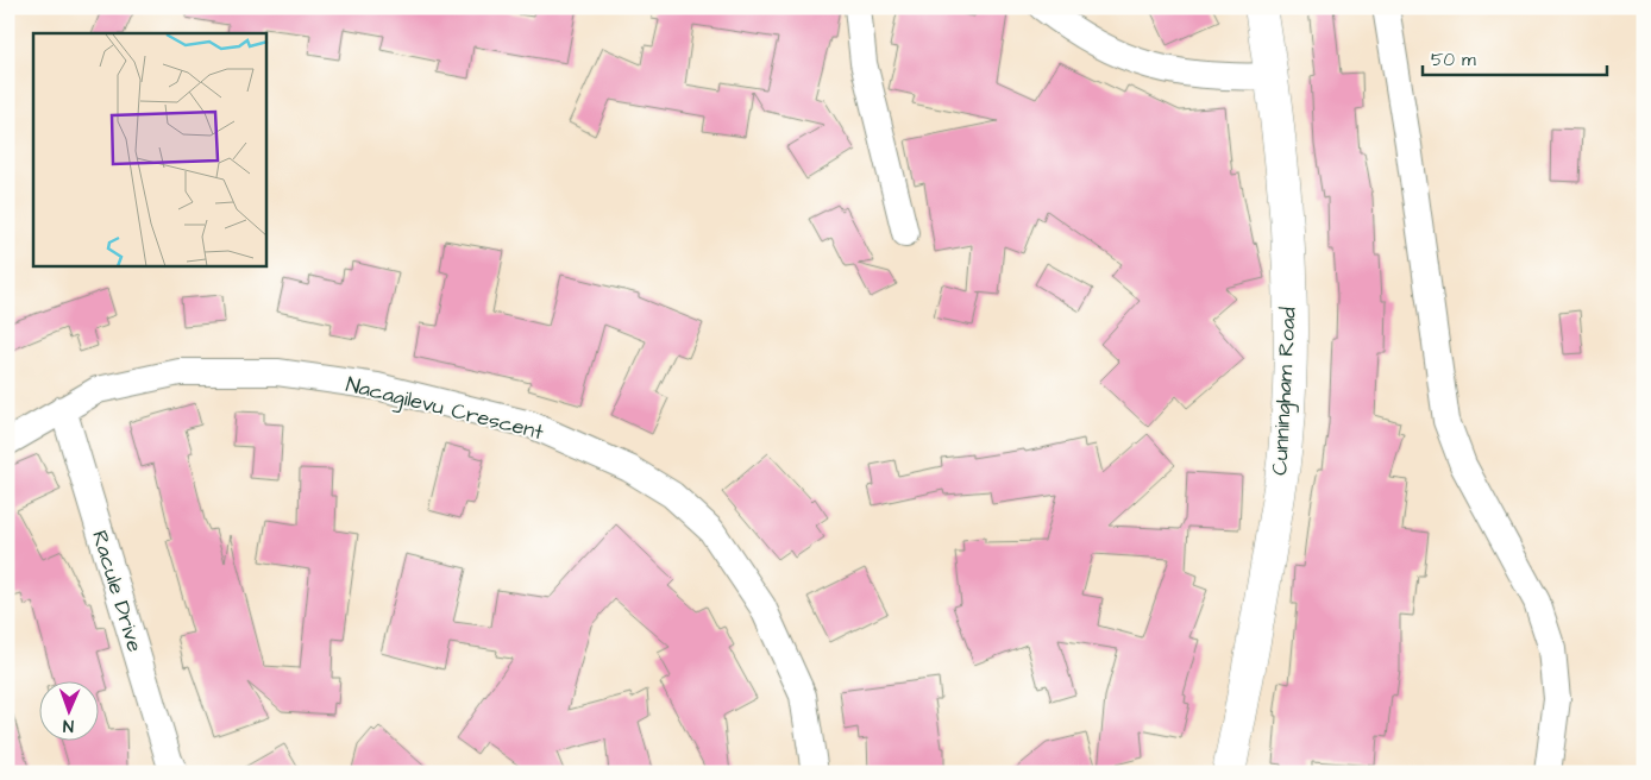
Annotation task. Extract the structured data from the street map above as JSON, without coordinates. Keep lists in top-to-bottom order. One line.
{"streets":{"main road":["Cunningham Road"],"street":["Nacagilevu Crescent","Racule Drive"]},"crossings":[["Nacagilevu Crescent","Racule Drive"]],"scale_bar":"50 m","north":"bottom"}
